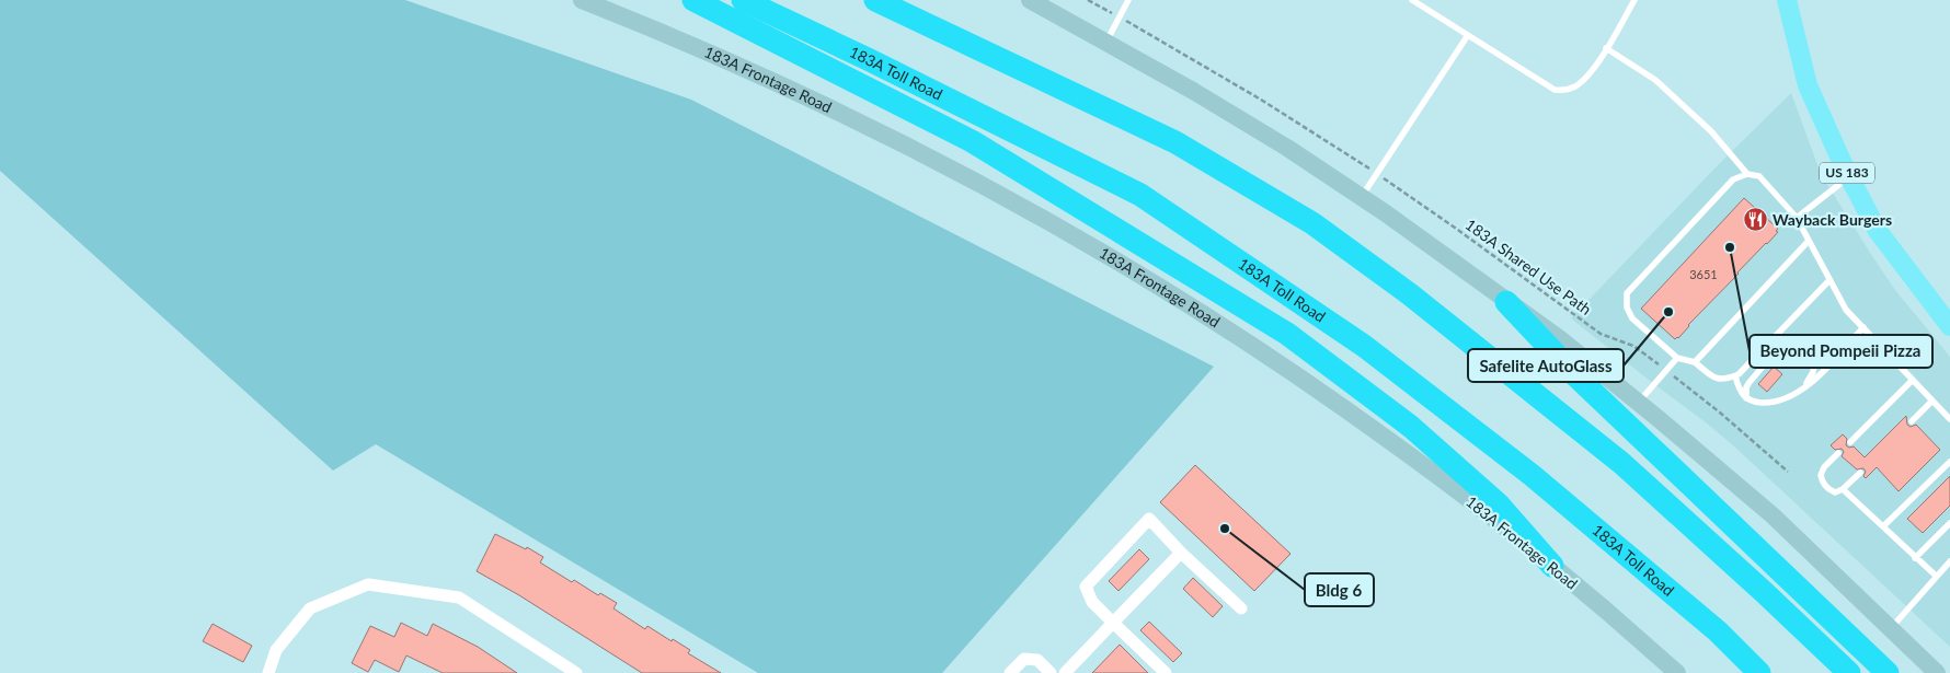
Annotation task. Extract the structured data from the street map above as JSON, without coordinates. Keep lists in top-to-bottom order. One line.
{"streets":{"highway":["183A Toll Road"],"main road":["183A Frontage Road","US 183"],"path":["183A Shared Use Path"]},"places":{"restaurant":["Wayback Burgers"],"other":["Beyond Pompeii Pizza","Safelite AutoGlass","Bldg 6"]},"house_numbers":["3651"]}
